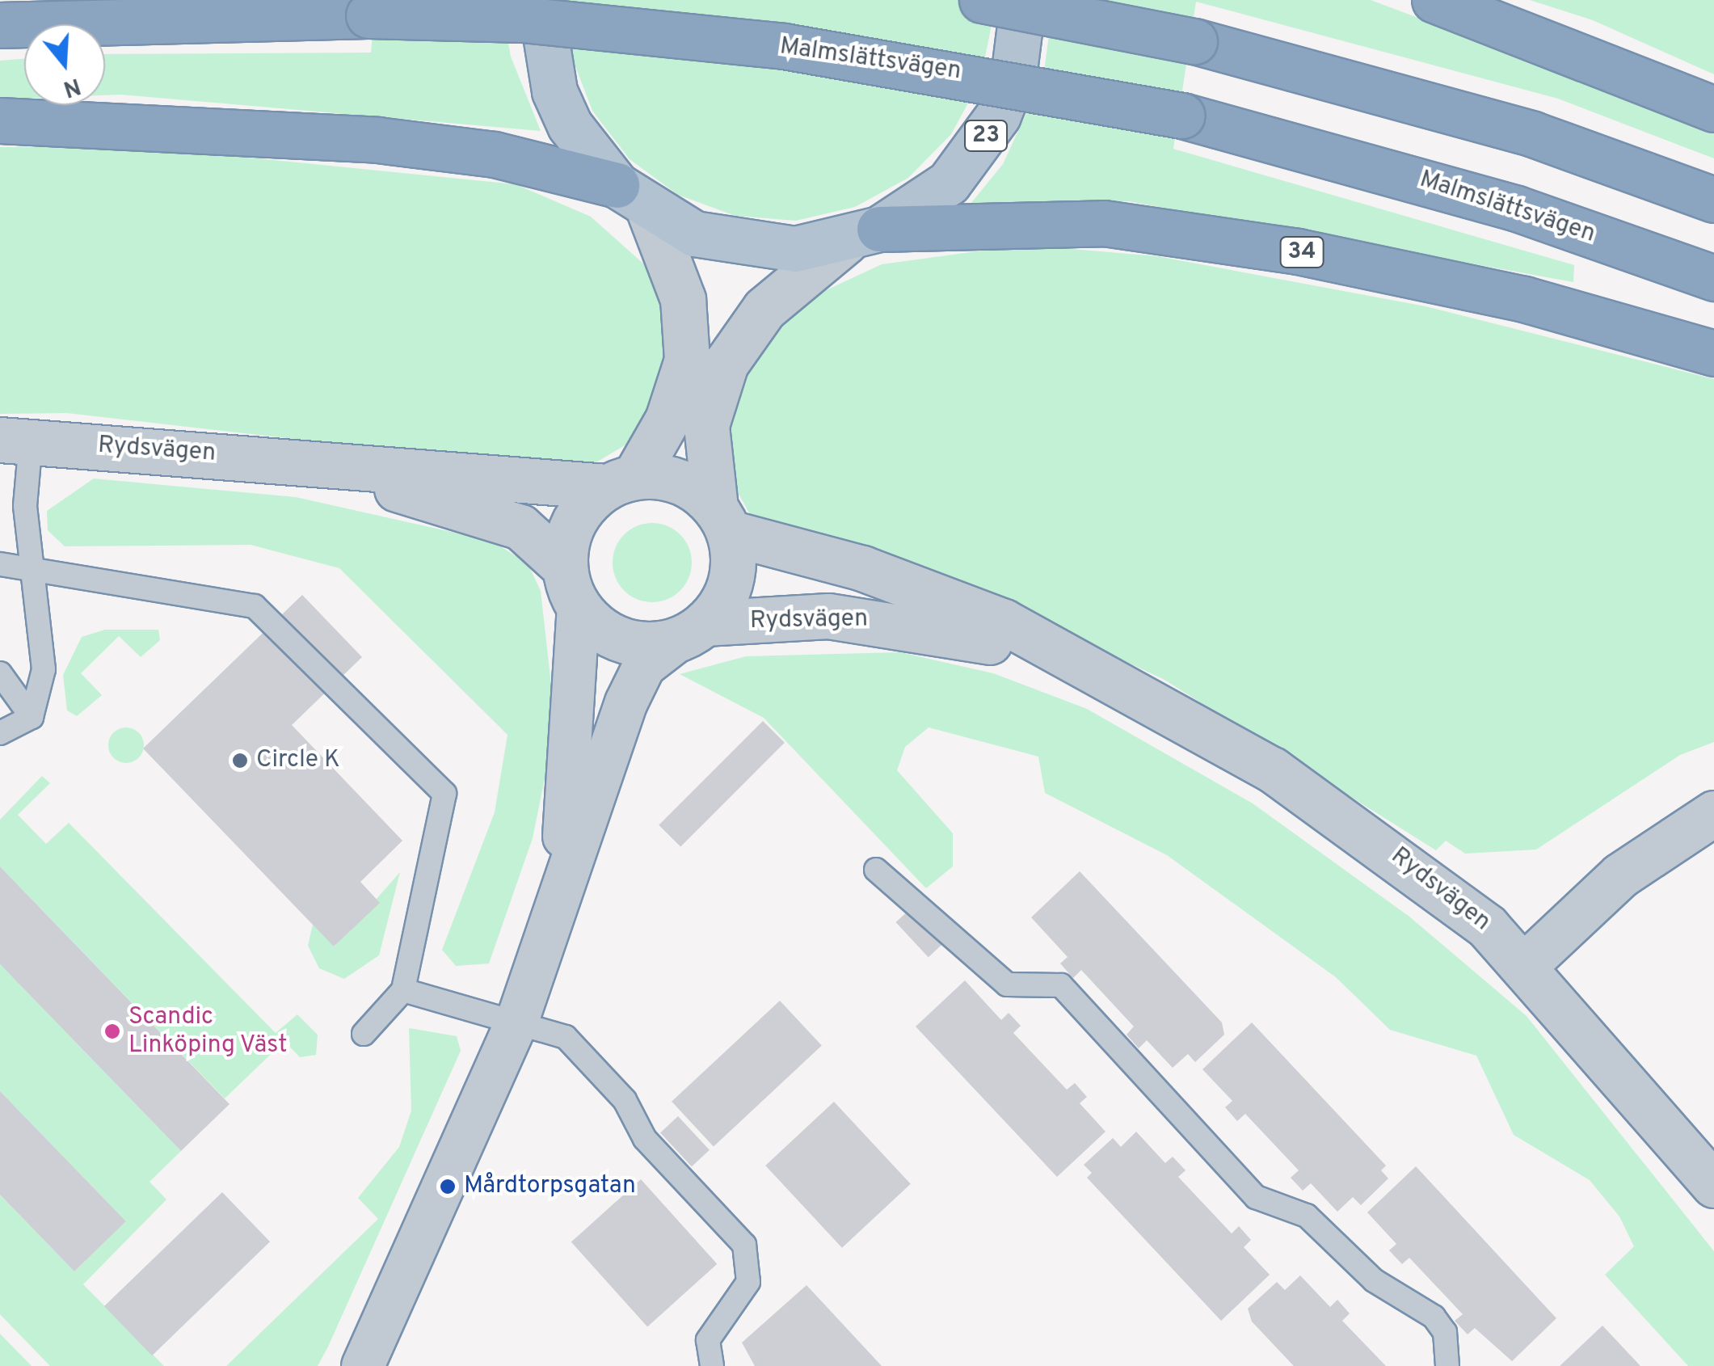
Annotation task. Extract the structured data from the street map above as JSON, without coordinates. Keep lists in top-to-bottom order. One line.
{"streets":{"highway":["Malmslättsvägen","34"],"main road":["23"],"street":["Rydsvägen"]},"crossings":[["23","34"]],"places":["Circle K","Scandic Linköping Väst","Mårdtorpsgatan"],"north":"bottom"}
